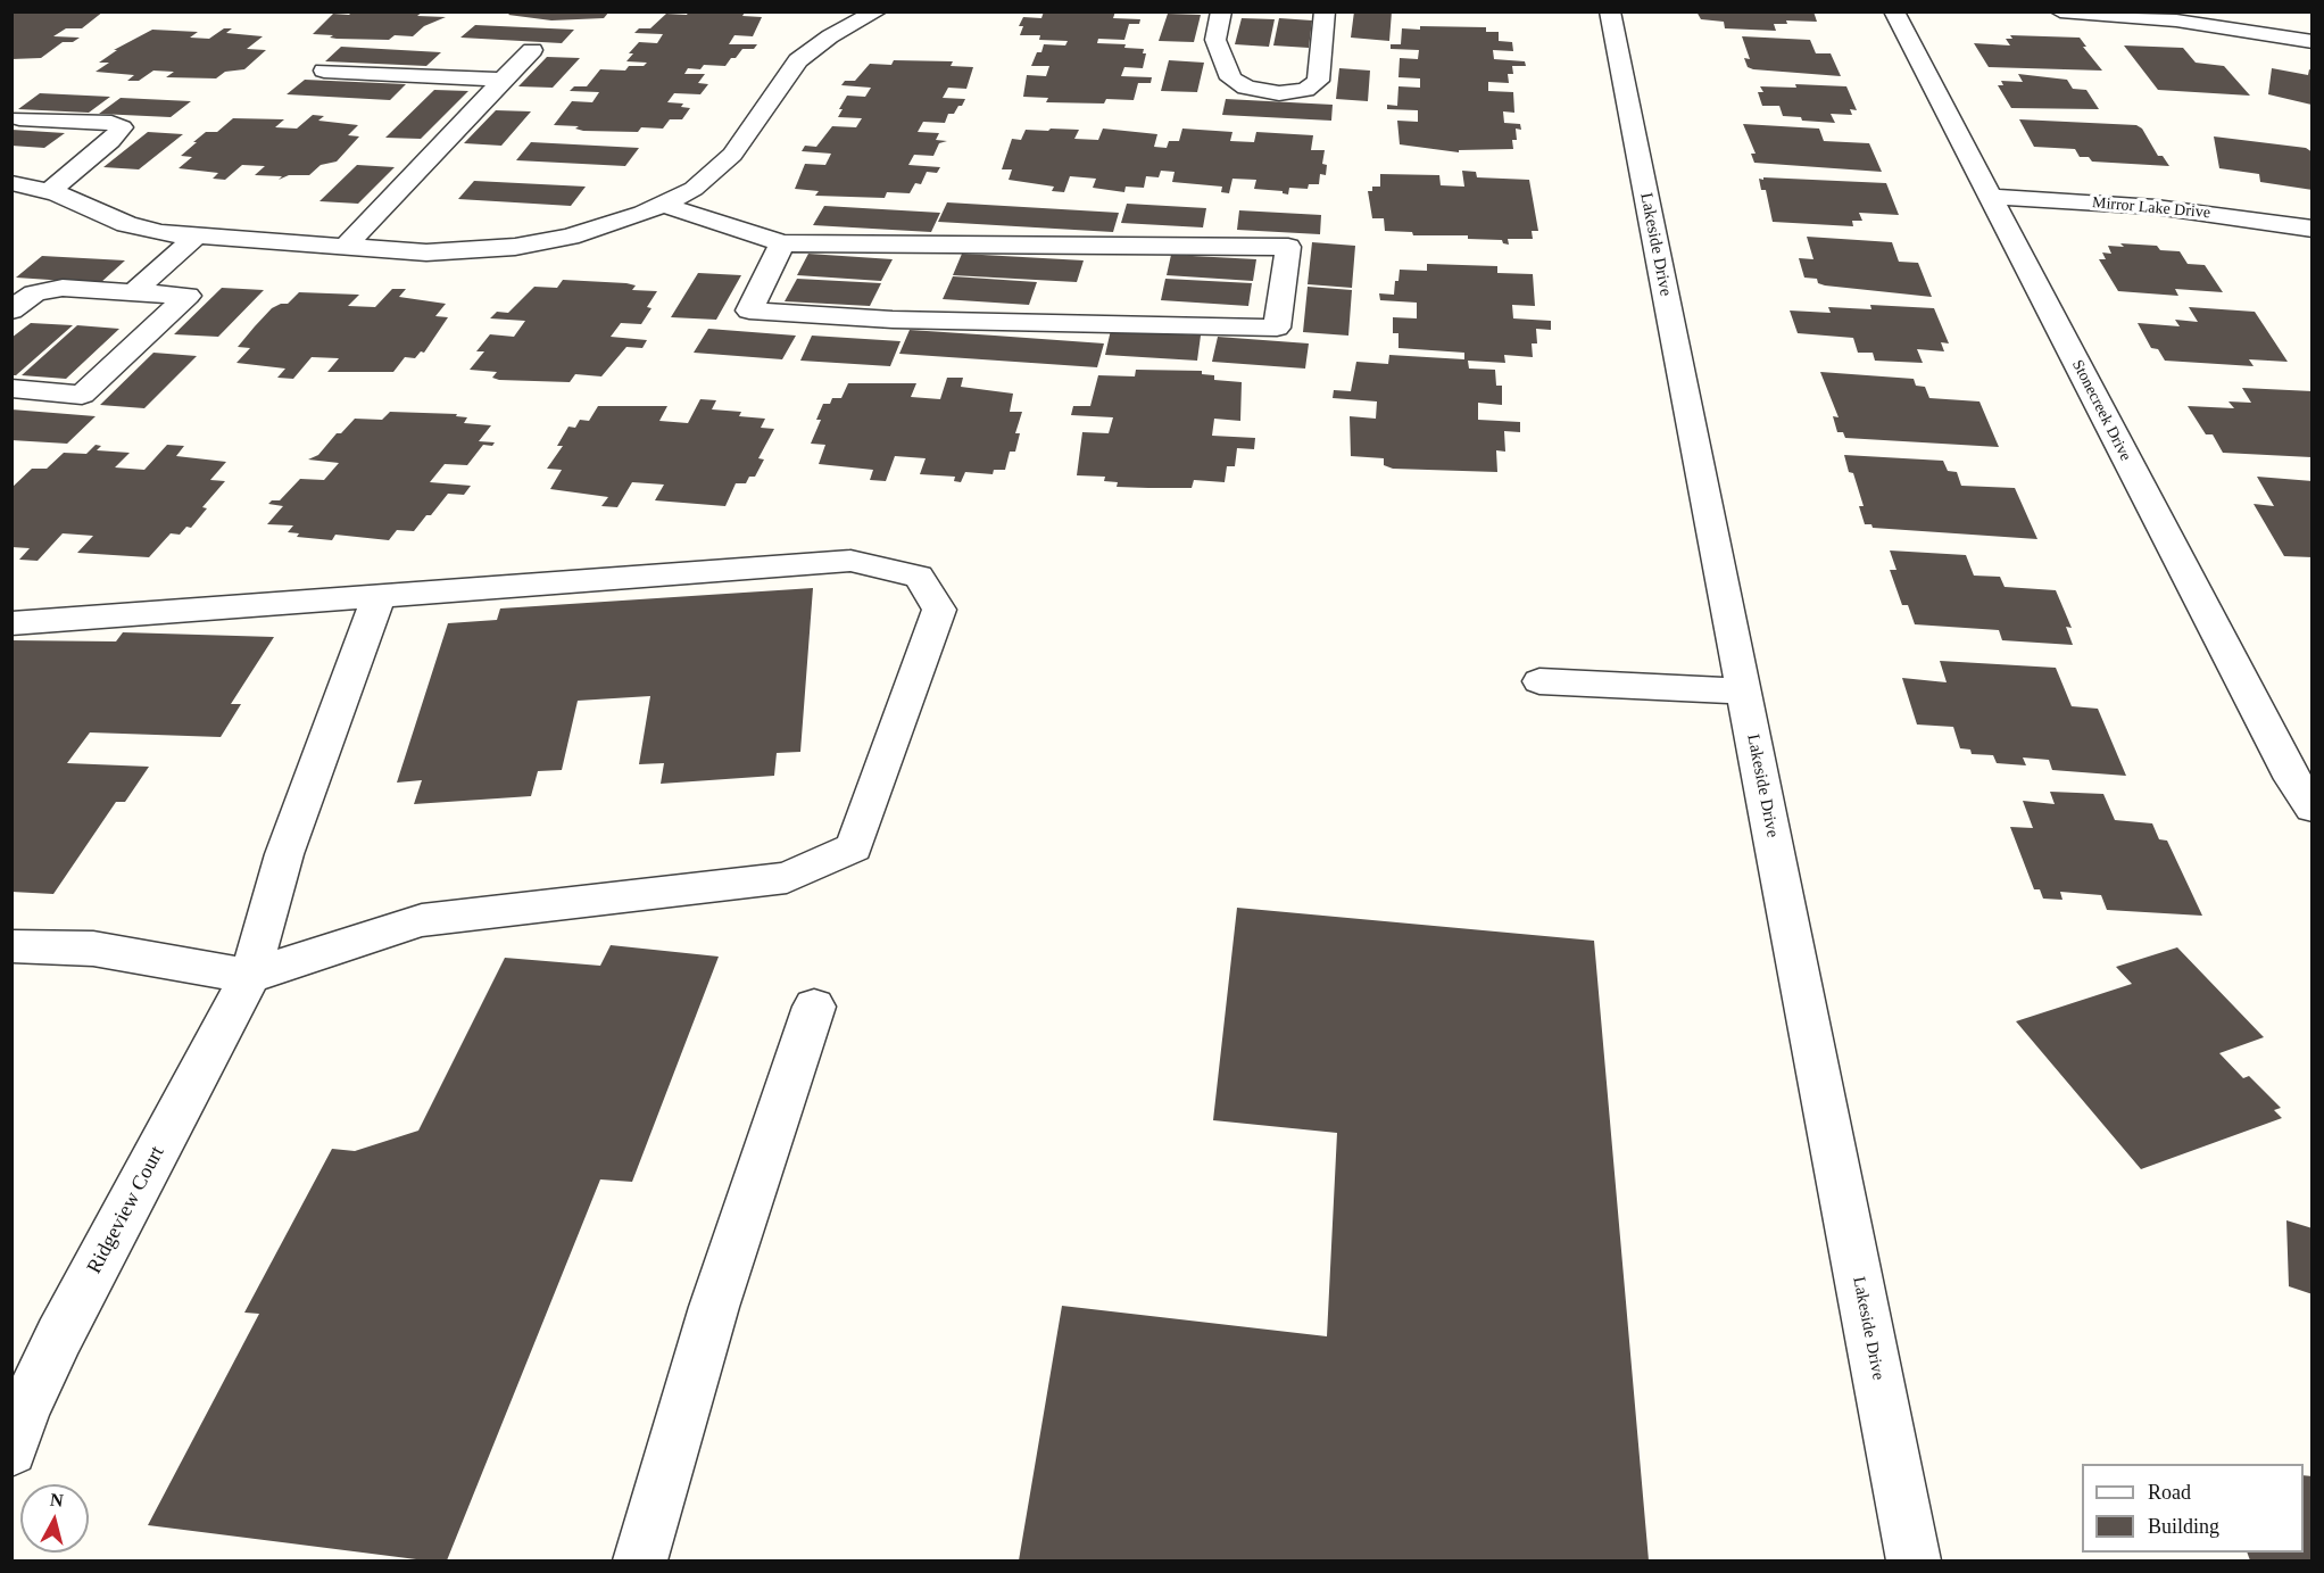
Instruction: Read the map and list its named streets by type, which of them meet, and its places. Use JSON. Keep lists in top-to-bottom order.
{
  "streets": {
    "street": [
      "Mirror Lake Drive",
      "Lakeside Drive",
      "Stonecreek Drive",
      "Ridgeview Court"
    ]
  },
  "crossings": [
    ["Mirror Lake Drive", "Stonecreek Drive"]
  ],
  "legend": ["Road", "Building"],
  "north": "top"
}
